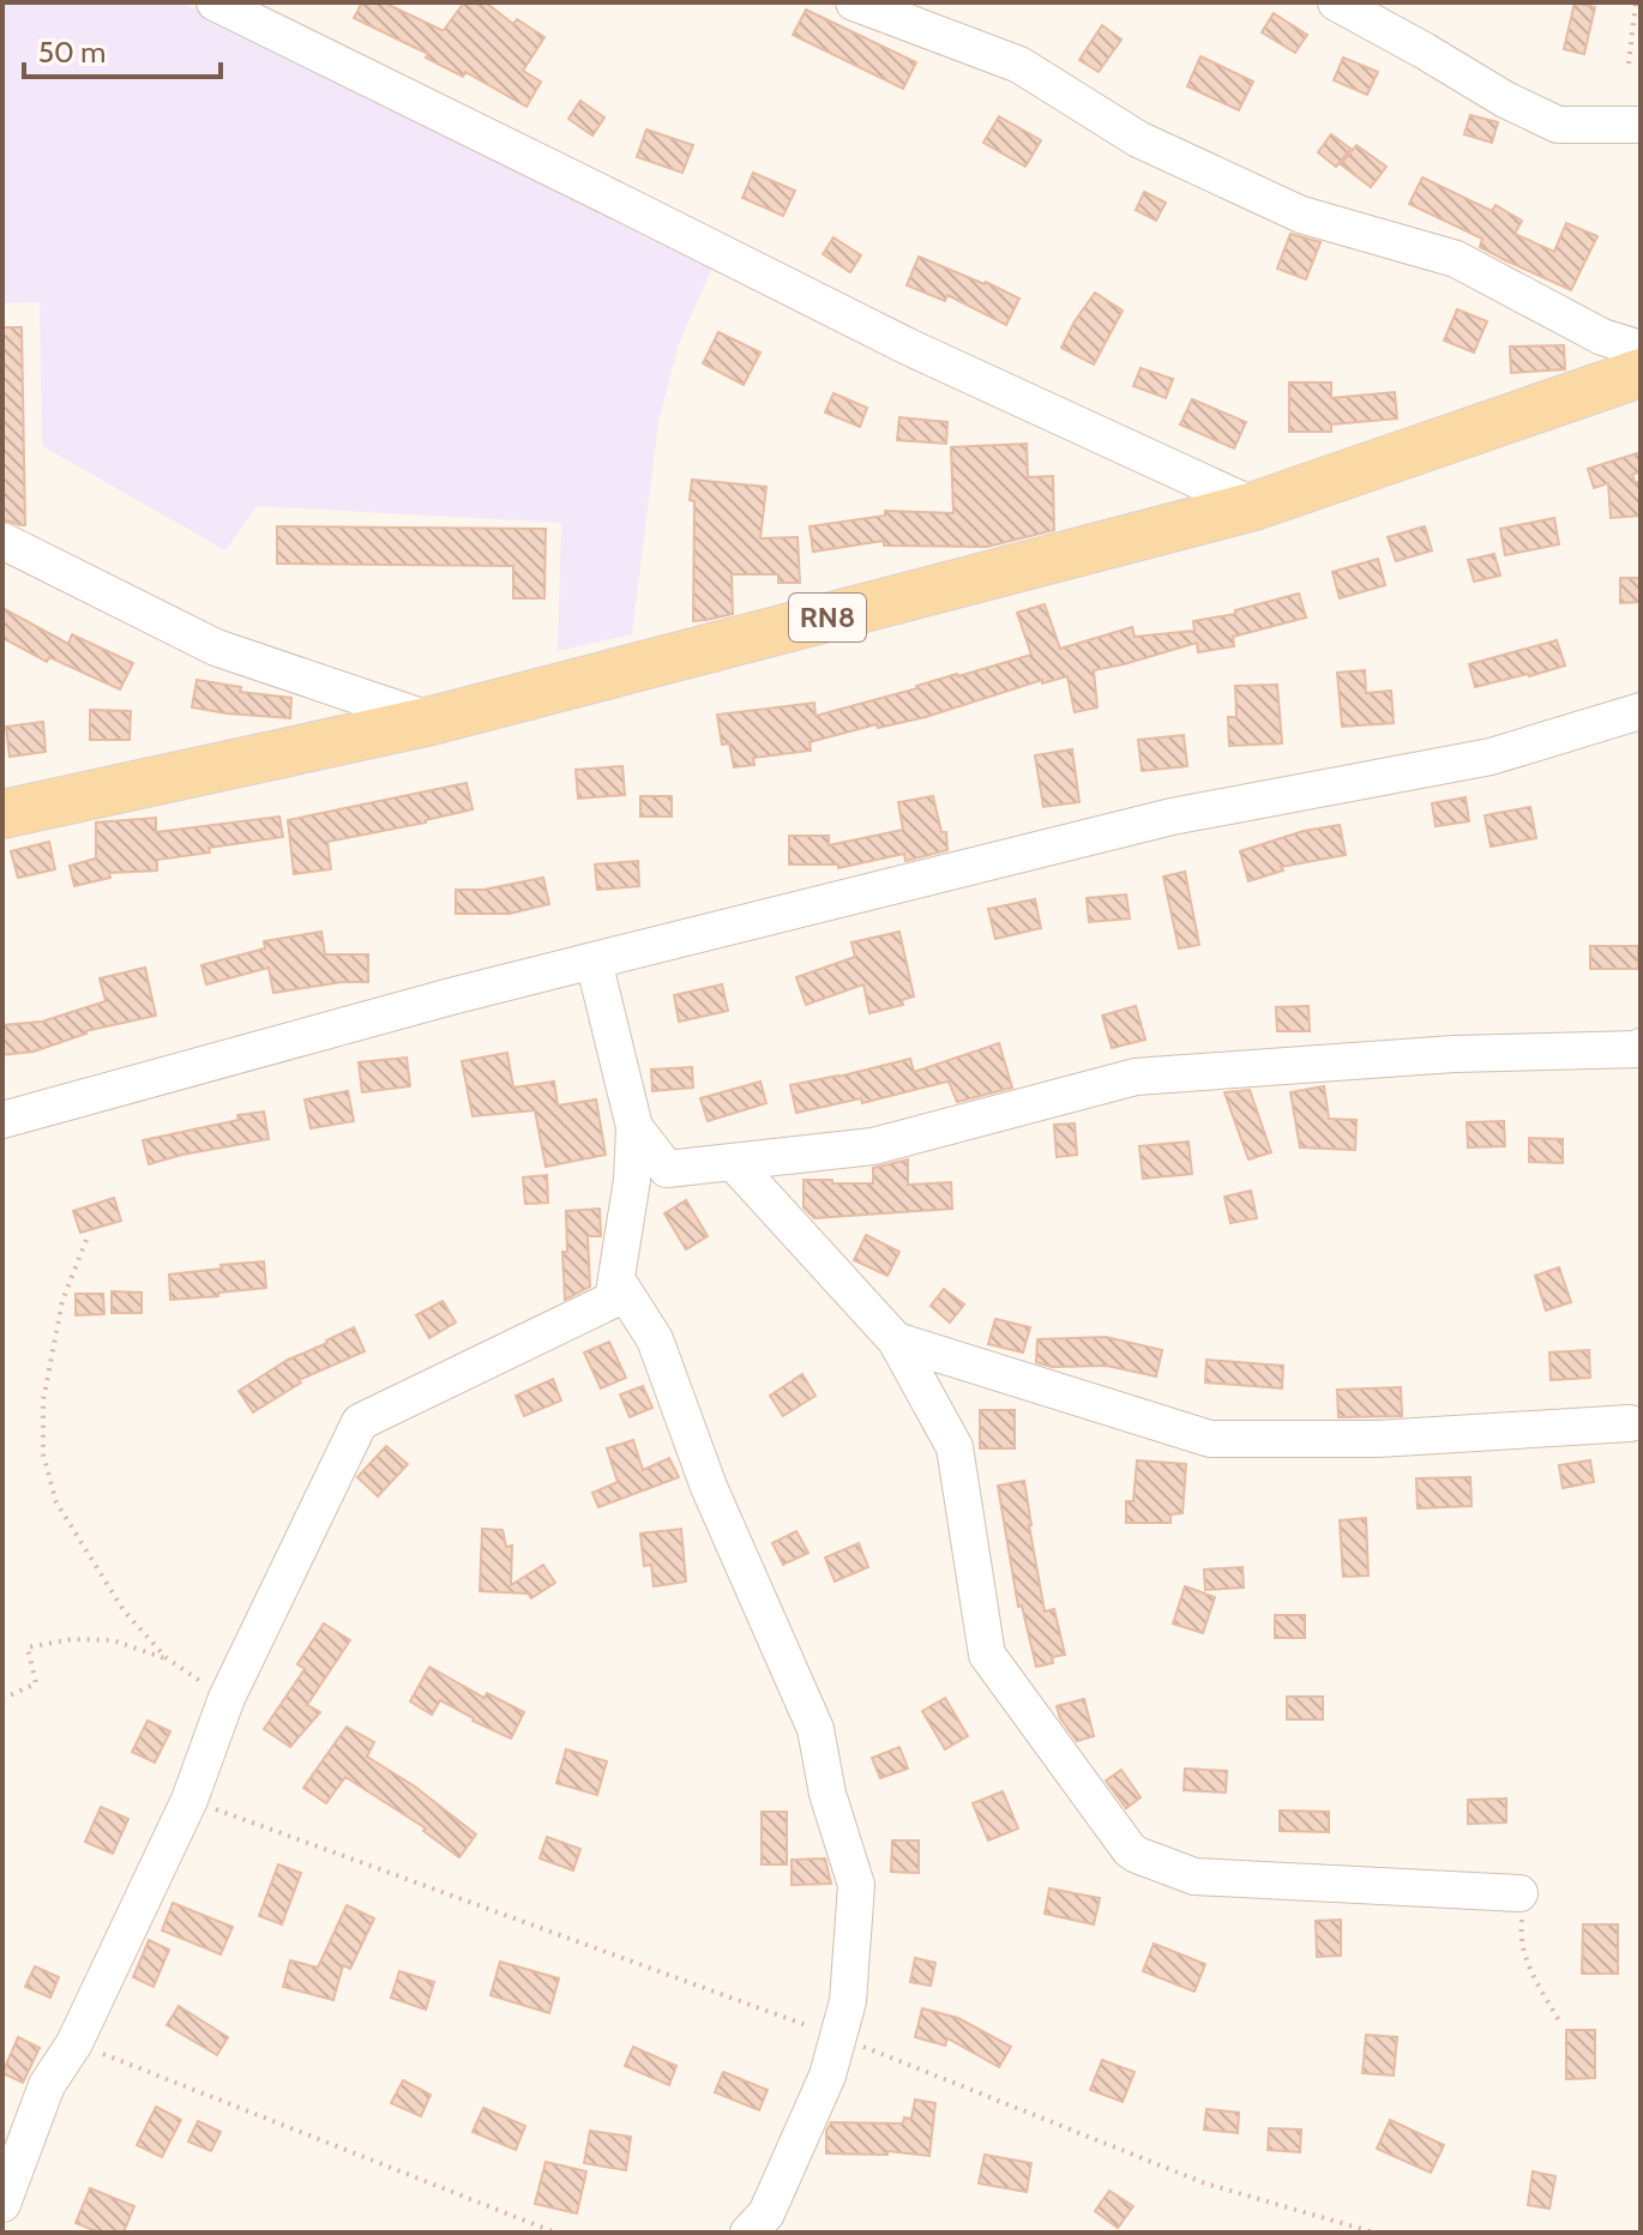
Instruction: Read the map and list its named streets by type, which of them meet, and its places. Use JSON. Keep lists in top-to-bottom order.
{
  "streets": {
    "main road": ["RN8"]
  },
  "scale_bar": "50 m"
}
